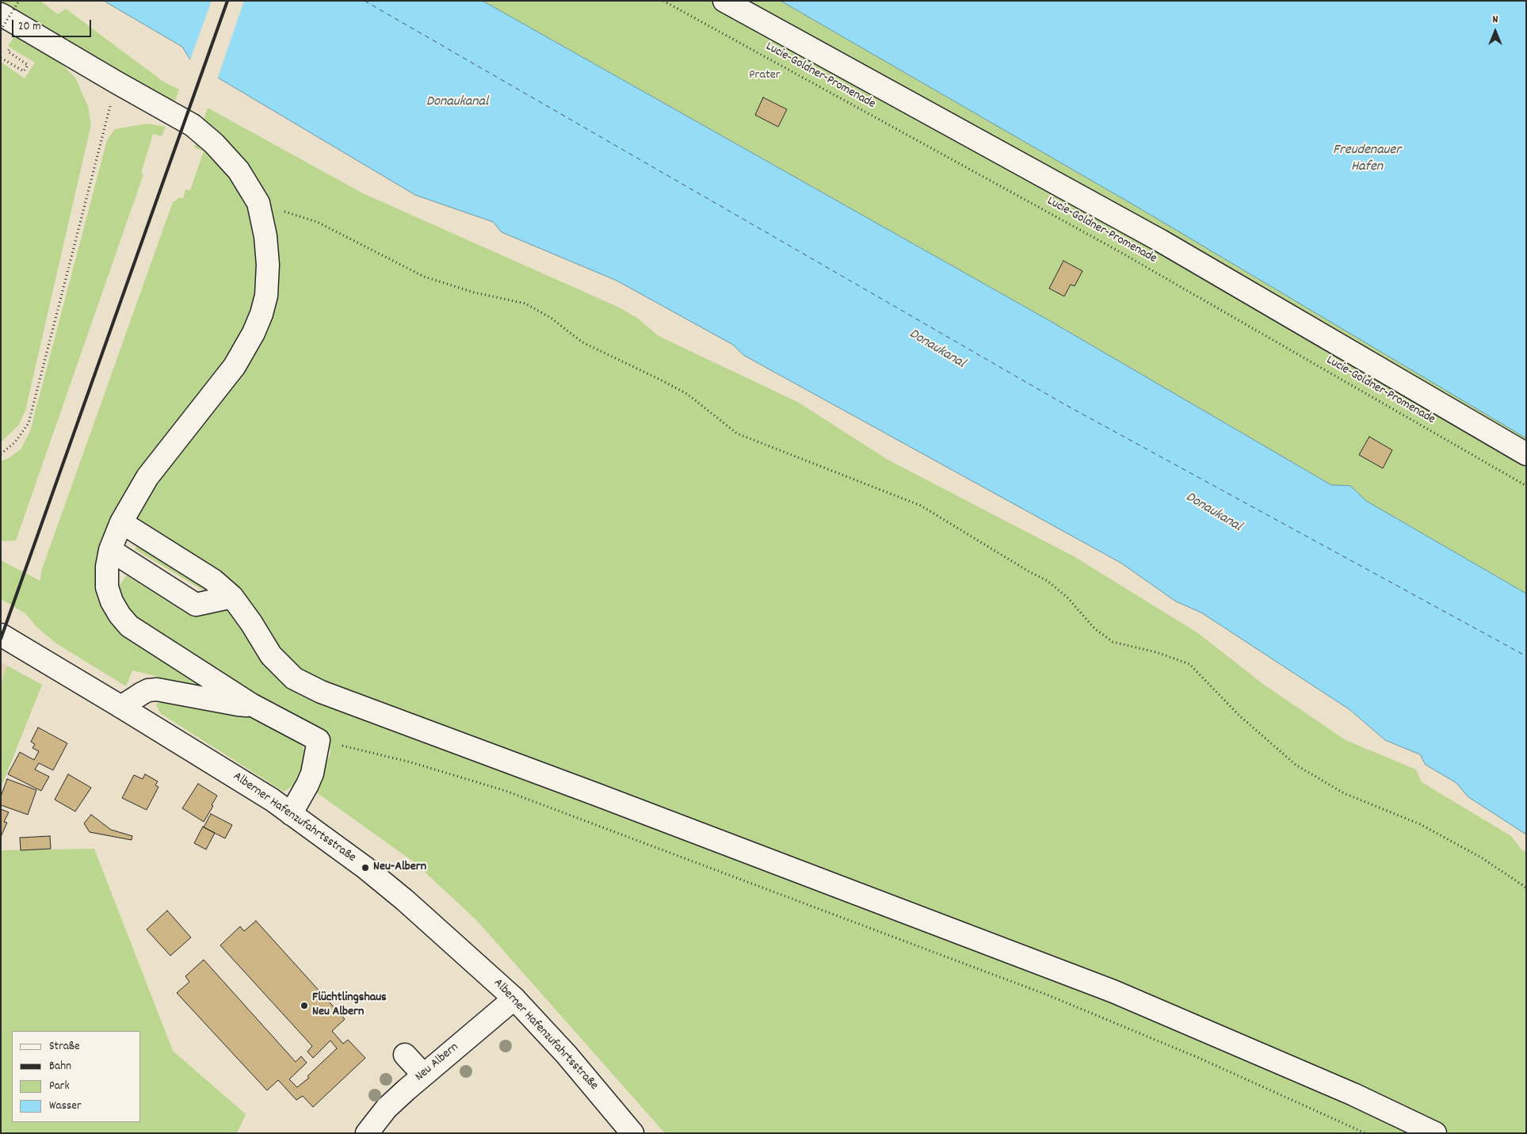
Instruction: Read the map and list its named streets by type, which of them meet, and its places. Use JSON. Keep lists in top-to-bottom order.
{
  "streets": {
    "main road": ["Alberner Hafenzufahrtsstraße", "Neu Albern"],
    "path": ["Lucie-Goldner-Promenade"]
  },
  "crossings": [
    ["Alberner Hafenzufahrtsstraße", "Neu Albern"]
  ],
  "water": ["Donaukanal", "Freudenauer Hafen"],
  "parks": ["Prater"],
  "places": ["Neu-Albern", "Flüchtlingshaus Neu Albern"],
  "legend": [
    "Straße",
    "Bahn",
    "Park",
    "Wasser"
  ],
  "scale_bar": "20 m",
  "north": "top"
}
